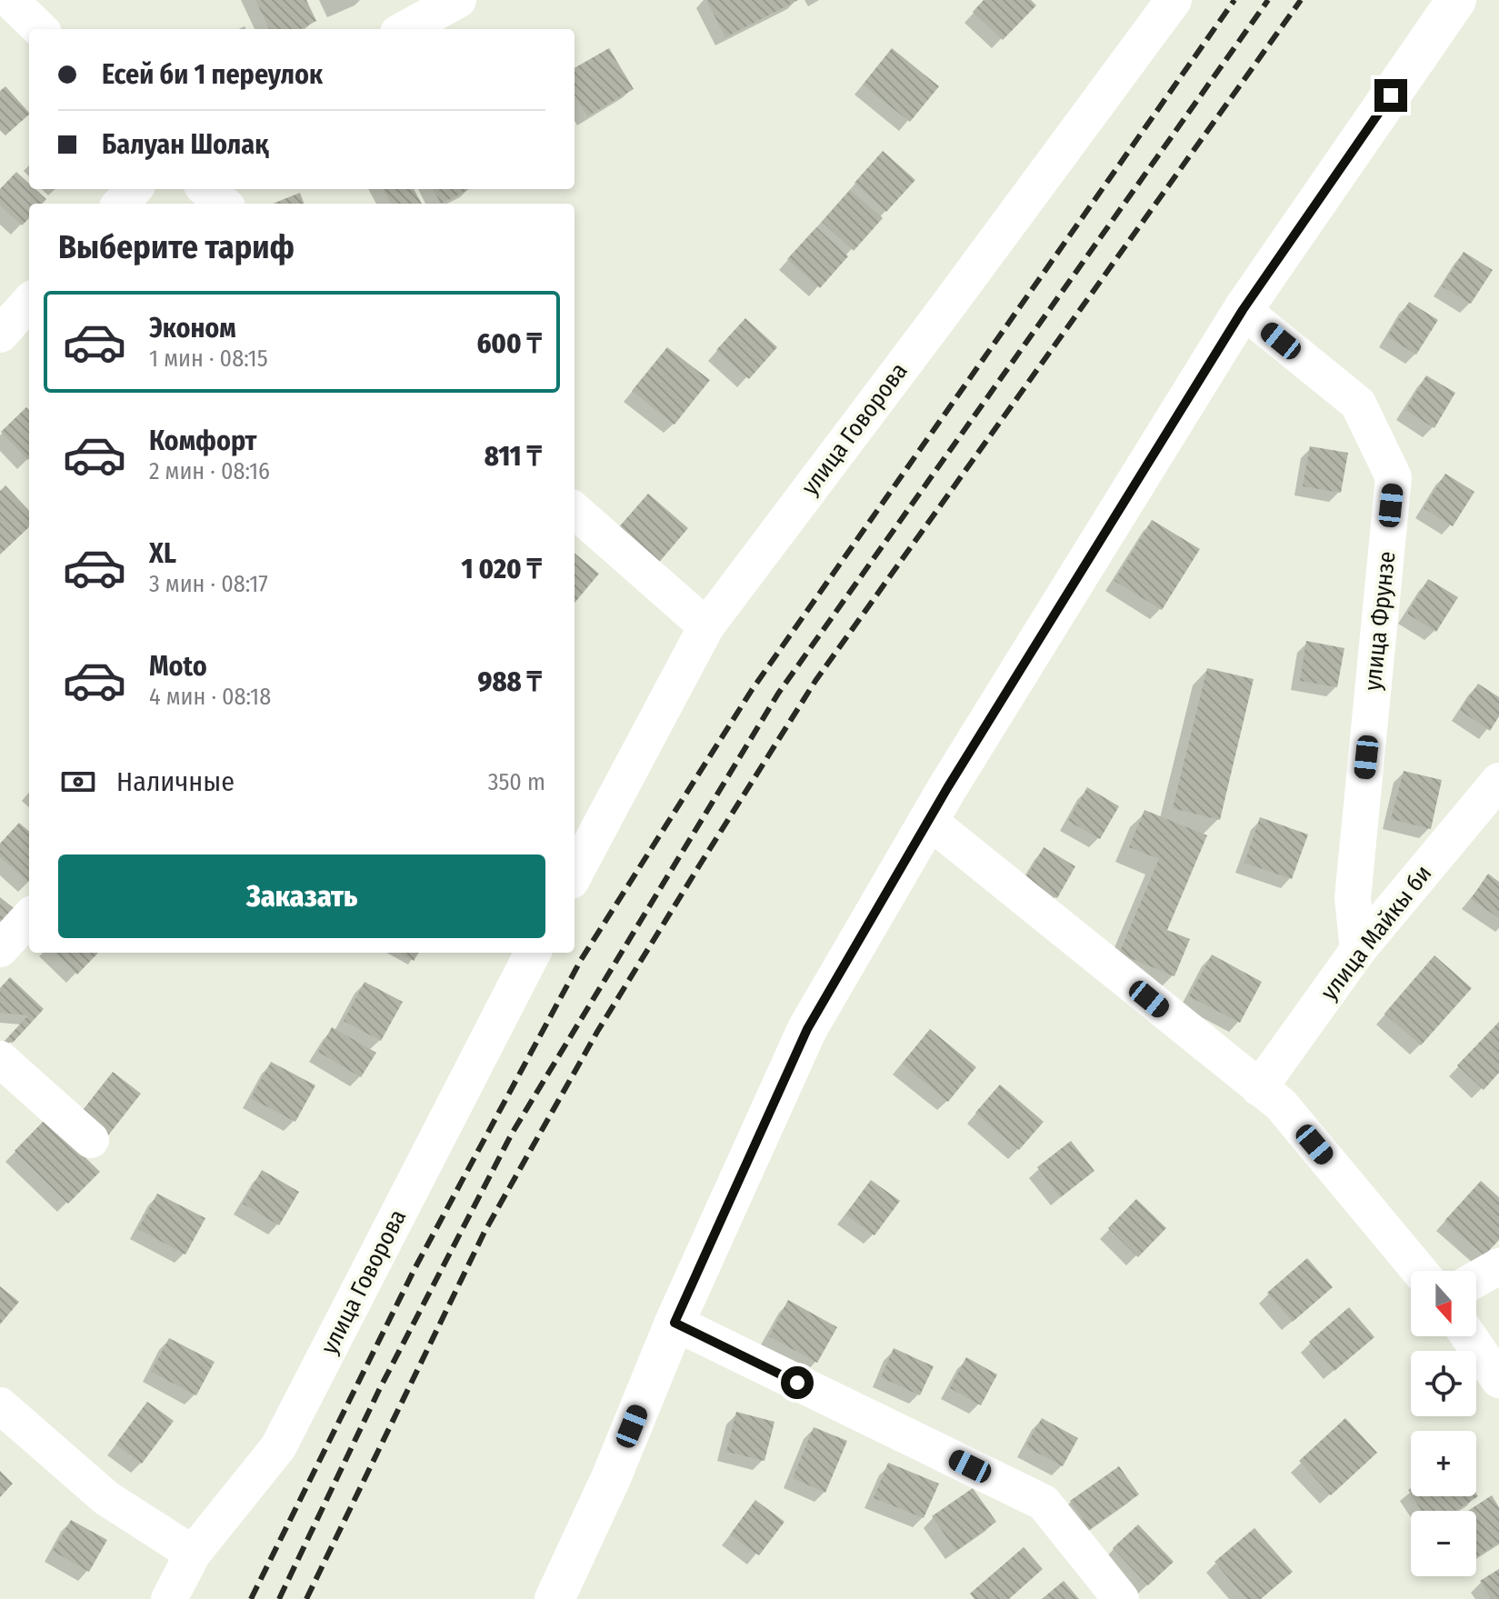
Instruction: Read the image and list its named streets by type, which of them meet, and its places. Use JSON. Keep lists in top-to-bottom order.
{
  "streets": {
    "street": ["улица Говорова", "улица Фрунзе", "улица Майкы би"]
  },
  "crossings": [
    ["улица Фрунзе", "улица Майкы би"]
  ],
  "north": "bottom",
  "page": {
    "banner": ["Есей би 1 переулок", "Балуан Шолақ"],
    "heading": "Выберите тариф",
    "list": [
      {
        "name": "Эконом",
        "note": "1 мин · 08:15",
        "value": "600 ₸"
      },
      {
        "name": "Комфорт",
        "note": "2 мин · 08:16",
        "value": "811 ₸"
      },
      {
        "name": "XL",
        "note": "3 мин · 08:17",
        "value": "1 020 ₸"
      },
      {
        "name": "Moto",
        "note": "4 мин · 08:18",
        "value": "988 ₸"
      }
    ],
    "pay": ["Наличные", "350 m"],
    "buttons": "Заказать",
    "map_buttons": ["+", "−"]
  }
}
